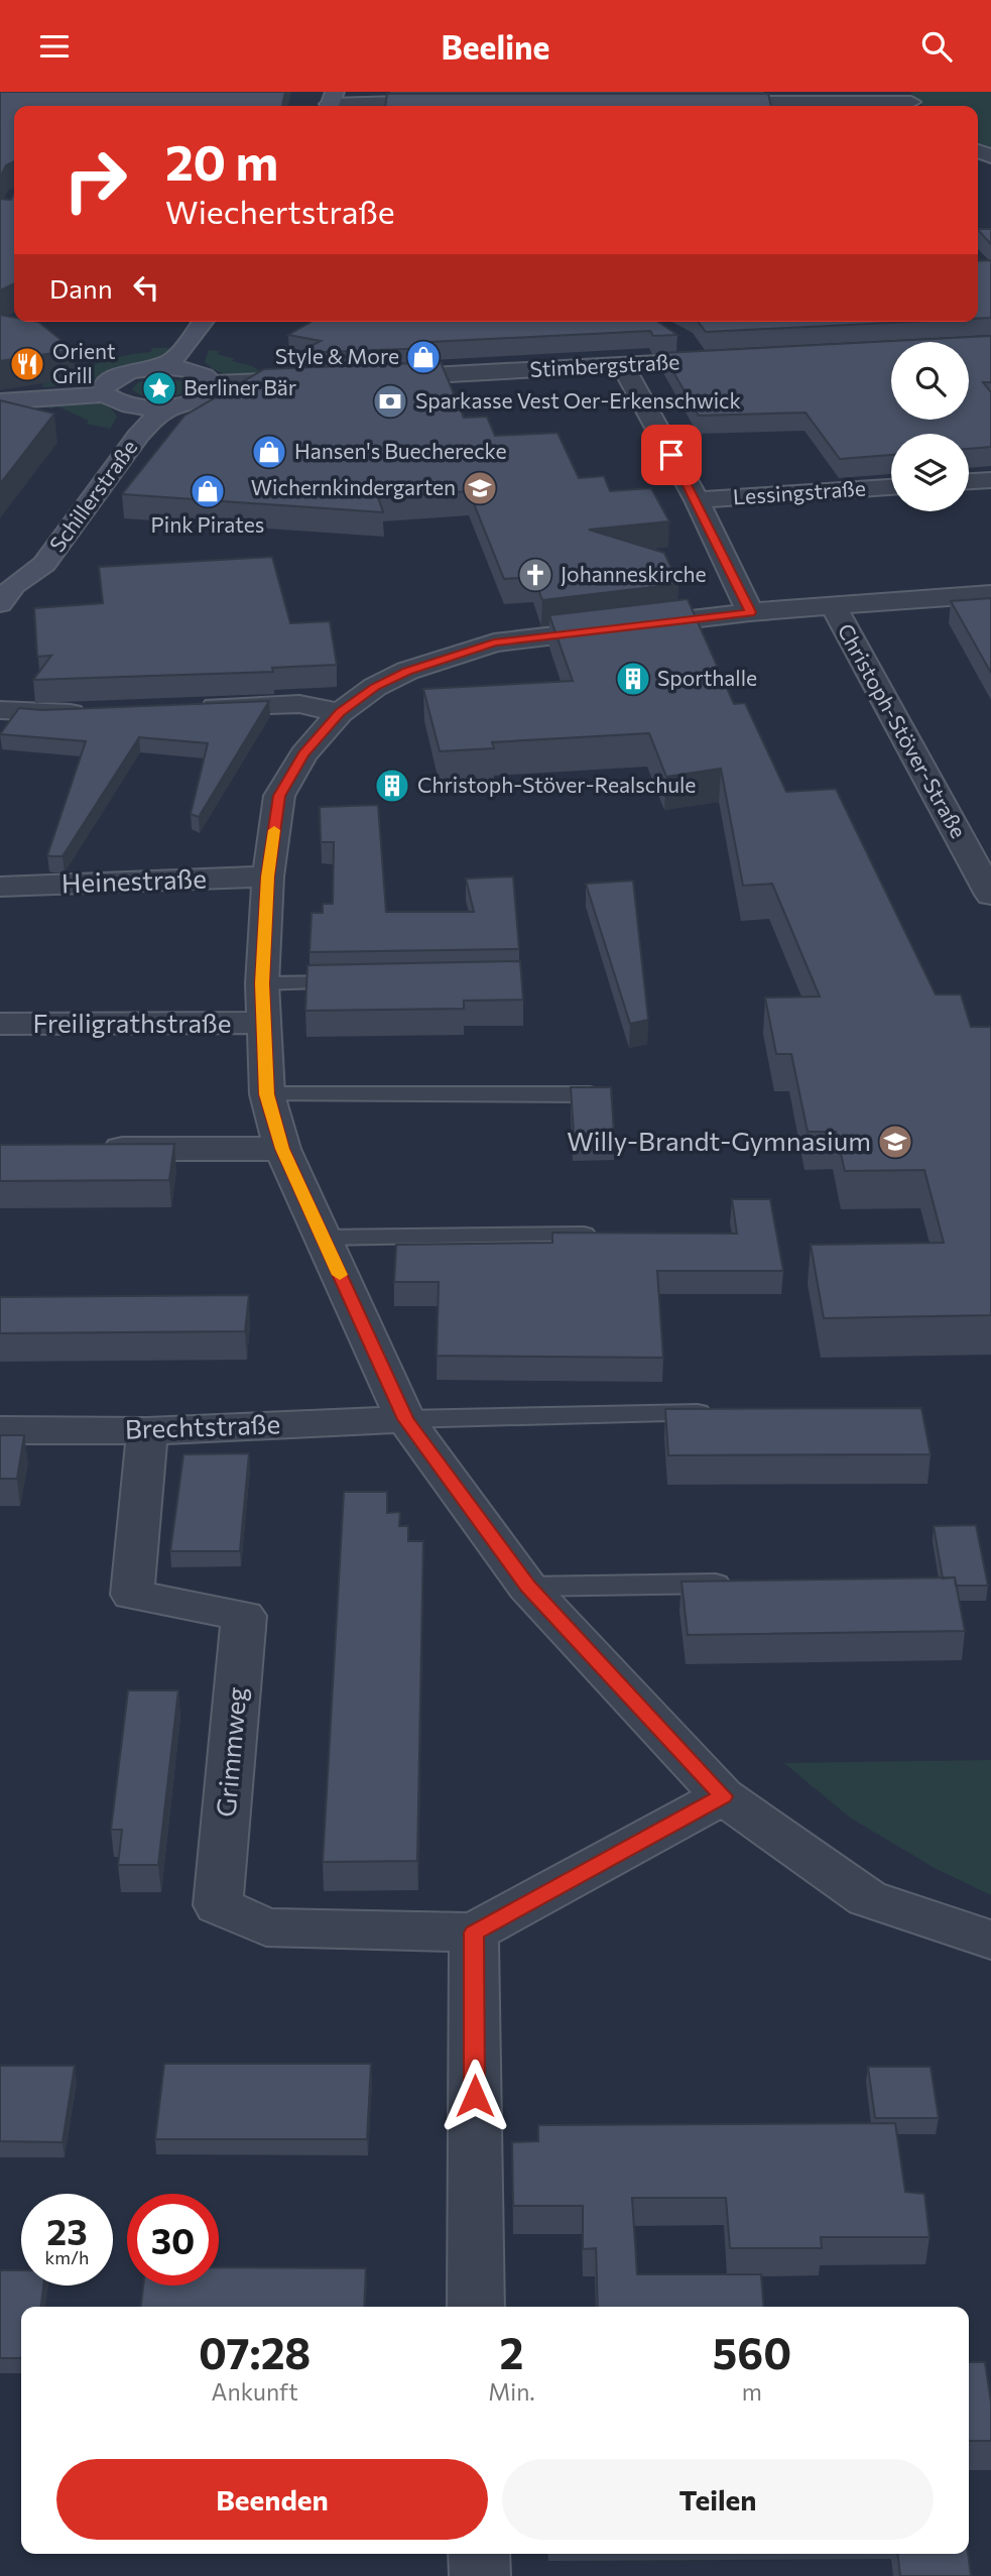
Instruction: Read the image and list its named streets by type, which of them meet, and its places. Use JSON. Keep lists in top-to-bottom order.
{
  "streets": {
    "main road": ["Schillerstraße"],
    "street": [
      "Stimbergstraße",
      "Lessingstraße",
      "Christoph-Stöver-Straße",
      "Heinestraße",
      "Freiligrathstraße",
      "Brechtstraße",
      "Grimmweg"
    ]
  },
  "crossings": [
    ["Christoph-Stöver-Straße", "Freiligrathstraße"],
    ["Heinestraße", "Freiligrathstraße"],
    ["Freiligrathstraße", "Brechtstraße"],
    ["Brechtstraße", "Grimmweg"]
  ],
  "places": {
    "shop": ["Style & More", "Hansen's Buecherecke", "Pink Pirates"],
    "restaurant": ["Orient Grill"],
    "place": ["Berliner Bär"],
    "bank": ["Sparkasse Vest Oer-Erkenschwick"],
    "school or university": ["Wichernkindergarten", "Willy-Brandt-Gymnasium"],
    "church": ["Johanneskirche"],
    "building": ["Sporthalle", "Christoph-Stöver-Realschule"]
  },
  "page": {
    "header": "Beeline",
    "turn": ["20 m", "Wiechertstraße"],
    "then": "Dann",
    "speed": "23 km/h",
    "limit": "30",
    "eta": [
      "07:28",
      "Ankunft",
      "2",
      "Min.",
      "560",
      "m"
    ],
    "buttons": ["Beenden", "Teilen"]
  }
}
